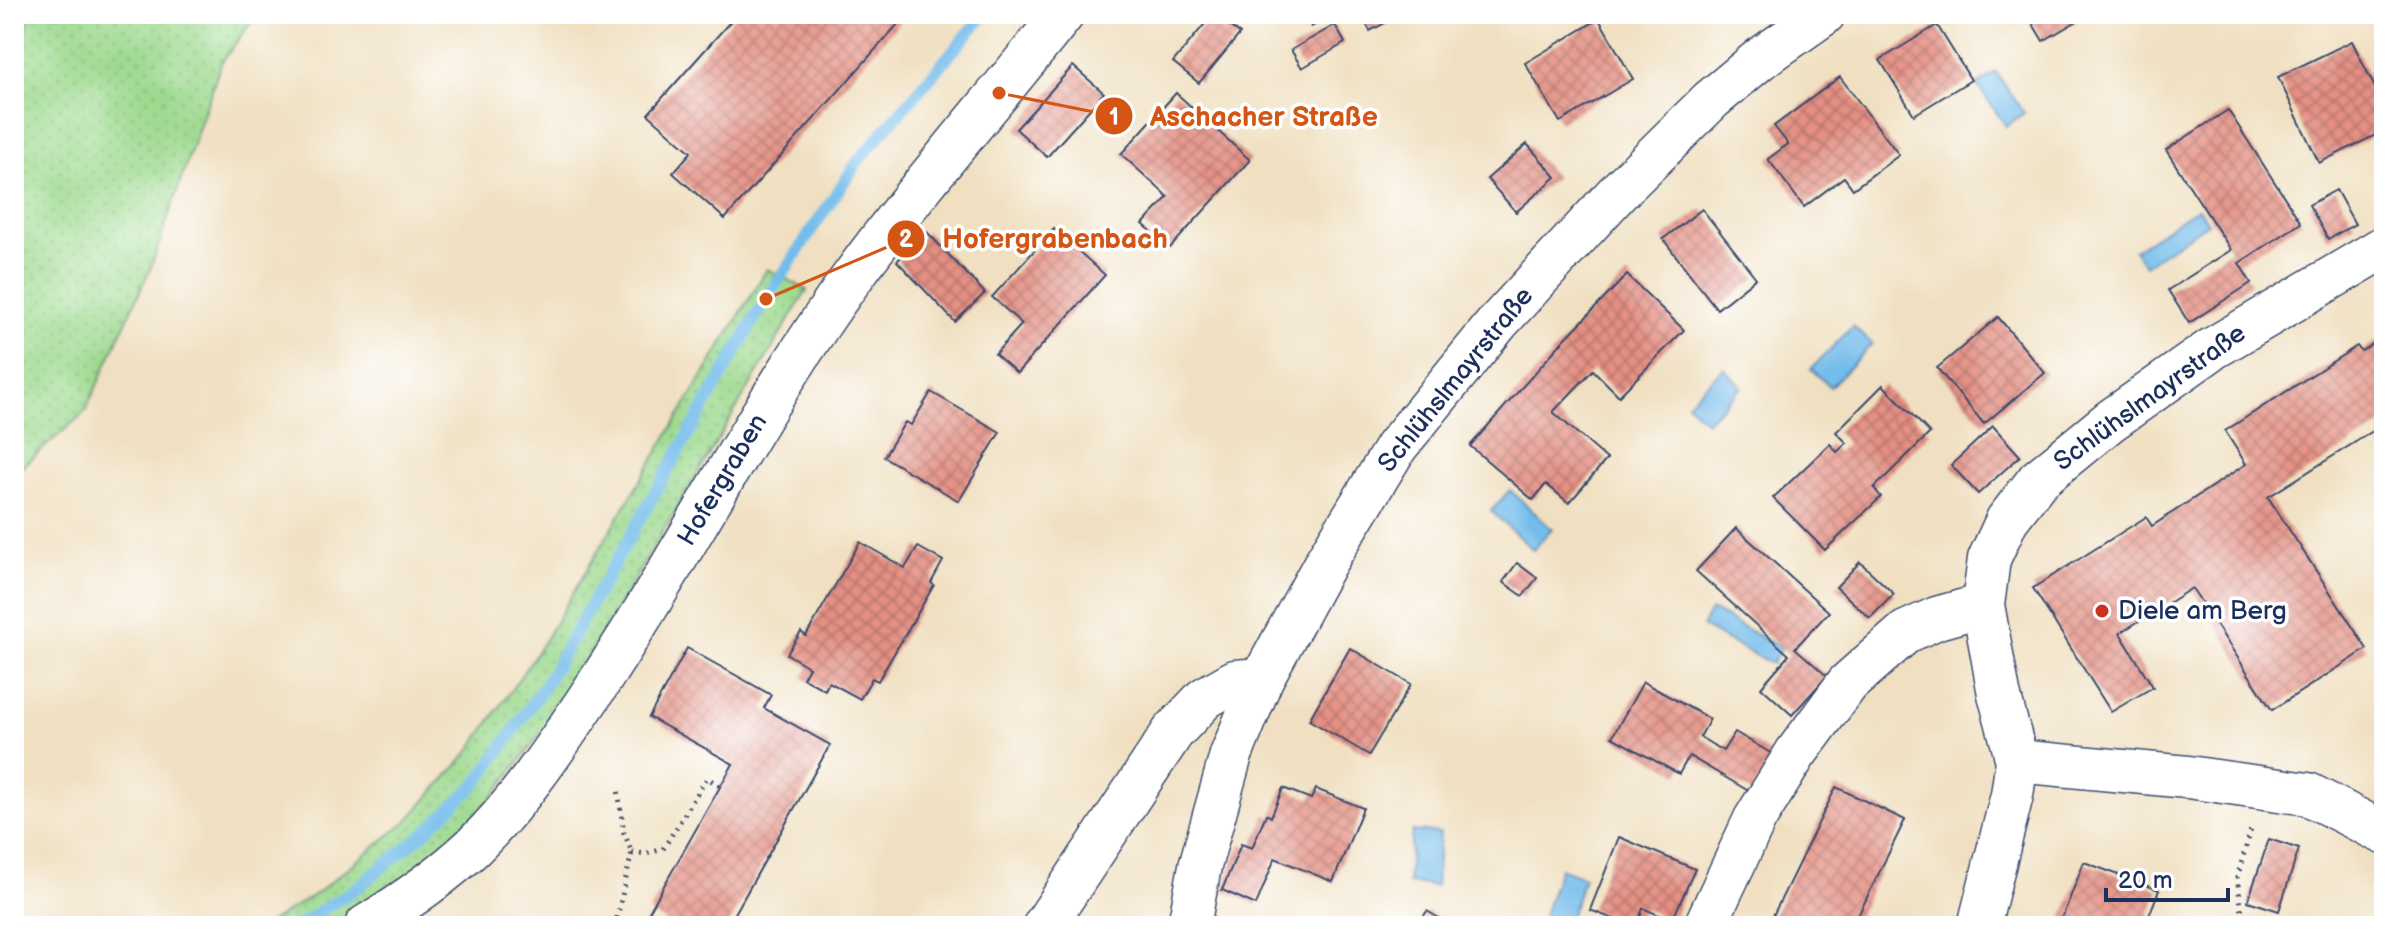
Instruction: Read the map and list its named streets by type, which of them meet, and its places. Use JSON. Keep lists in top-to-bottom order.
{
  "streets": {
    "street": ["Schlühslmayrstraße", "Hofergraben"]
  },
  "places": ["Aschacher Straße", "Hofergrabenbach", "Diele am Berg"],
  "scale_bar": "20 m"
}
